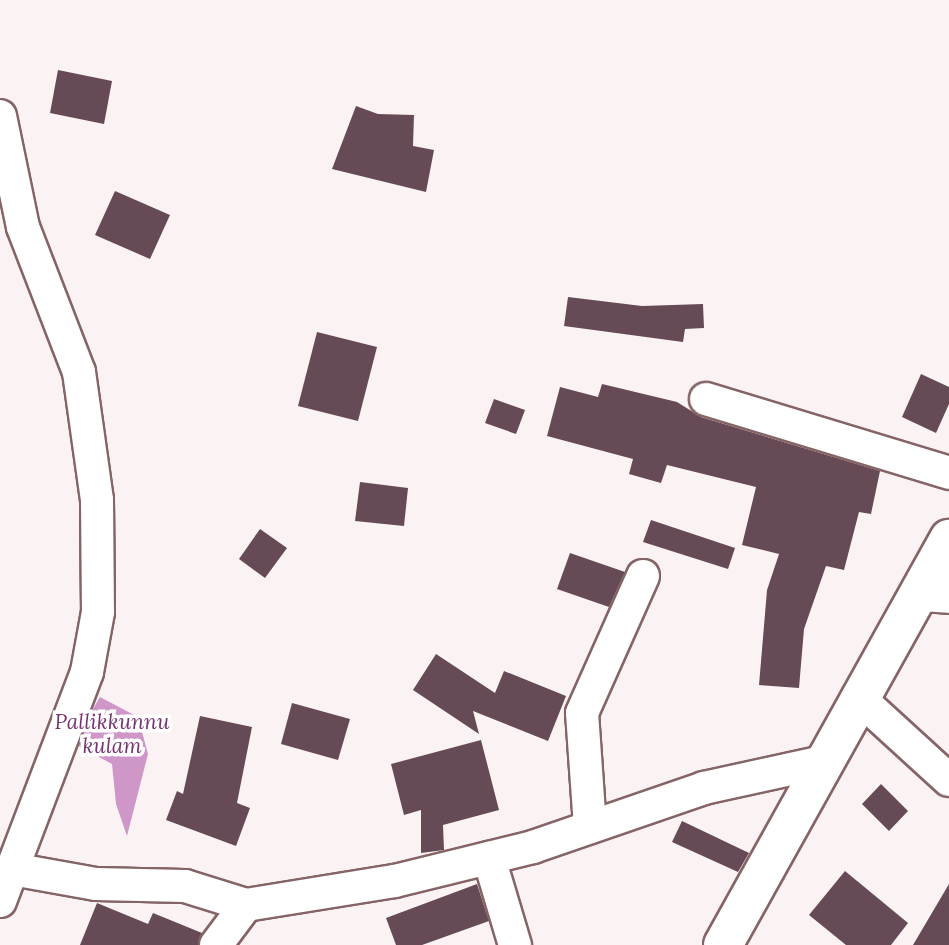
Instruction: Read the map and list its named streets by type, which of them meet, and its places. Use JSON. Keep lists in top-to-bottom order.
{
  "water": ["Pallikkunnu kulam"]
}
